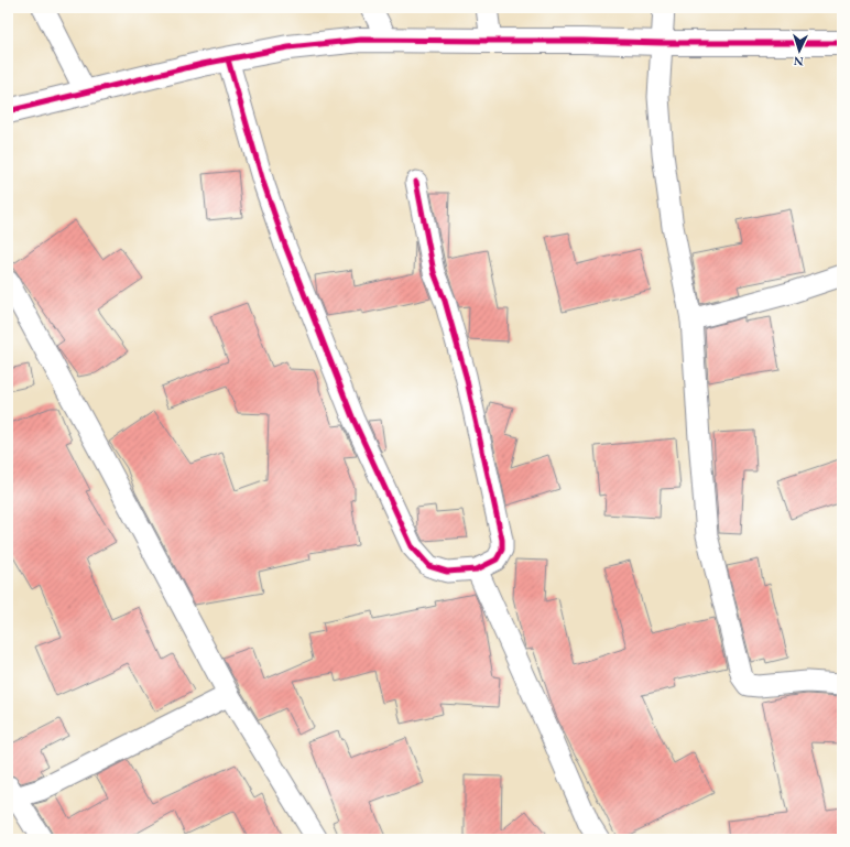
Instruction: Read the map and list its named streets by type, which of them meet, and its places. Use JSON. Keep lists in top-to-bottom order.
{
  "north": "bottom"
}
